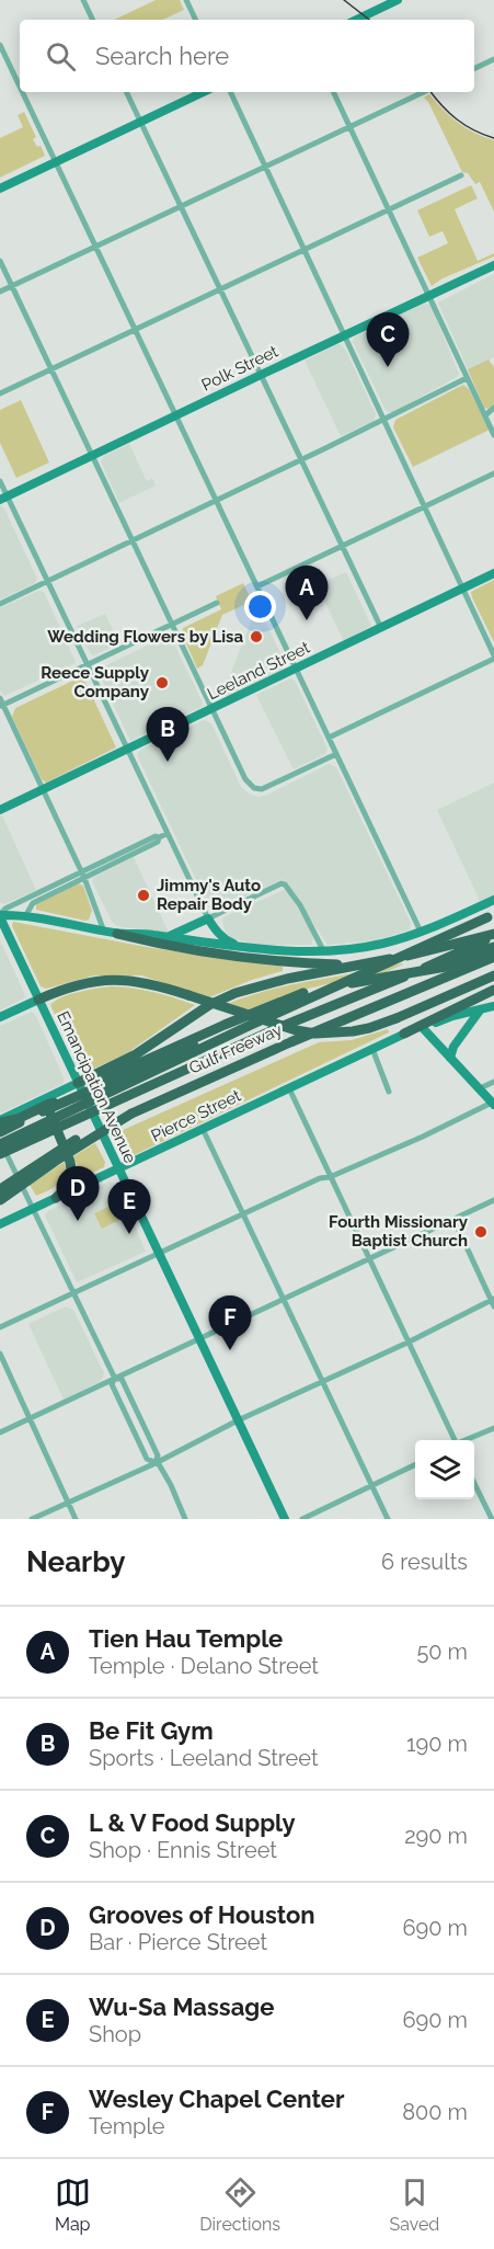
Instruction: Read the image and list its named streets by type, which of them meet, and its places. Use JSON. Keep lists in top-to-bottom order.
{
  "streets": {
    "highway": ["Gulf Freeway"],
    "main road": [
      "Polk Street",
      "Leeland Street",
      "Emancipation Avenue",
      "Pierce Street"
    ]
  },
  "crossings": [
    ["Gulf Freeway", "Emancipation Avenue"],
    ["Emancipation Avenue", "Pierce Street"]
  ],
  "places": [
    "Wedding Flowers by Lisa",
    "Reece Supply Company",
    "Jimmy's Auto Repair Body",
    "Fourth Missionary Baptist Church"
  ],
  "page": {
    "search": "Search here",
    "pins": [
      "C",
      "A",
      "B",
      "D",
      "E",
      "F"
    ],
    "heading": ["Nearby", "6 results"],
    "list": [
      {
        "mark": "A",
        "name": "Tien Hau Temple",
        "note": "Temple · Delano Street",
        "value": "50 m"
      },
      {
        "mark": "B",
        "name": "Be Fit Gym",
        "note": "Sports · Leeland Street",
        "value": "190 m"
      },
      {
        "mark": "C",
        "name": "L & V Food Supply",
        "note": "Shop · Ennis Street",
        "value": "290 m"
      },
      {
        "mark": "D",
        "name": "Grooves of Houston",
        "note": "Bar · Pierce Street",
        "value": "690 m"
      },
      {
        "mark": "E",
        "name": "Wu-Sa Massage",
        "note": "Shop",
        "value": "690 m"
      },
      {
        "mark": "F",
        "name": "Wesley Chapel Center",
        "note": "Temple",
        "value": "800 m"
      }
    ],
    "nav": ["Map", "Directions", "Saved"]
  }
}
